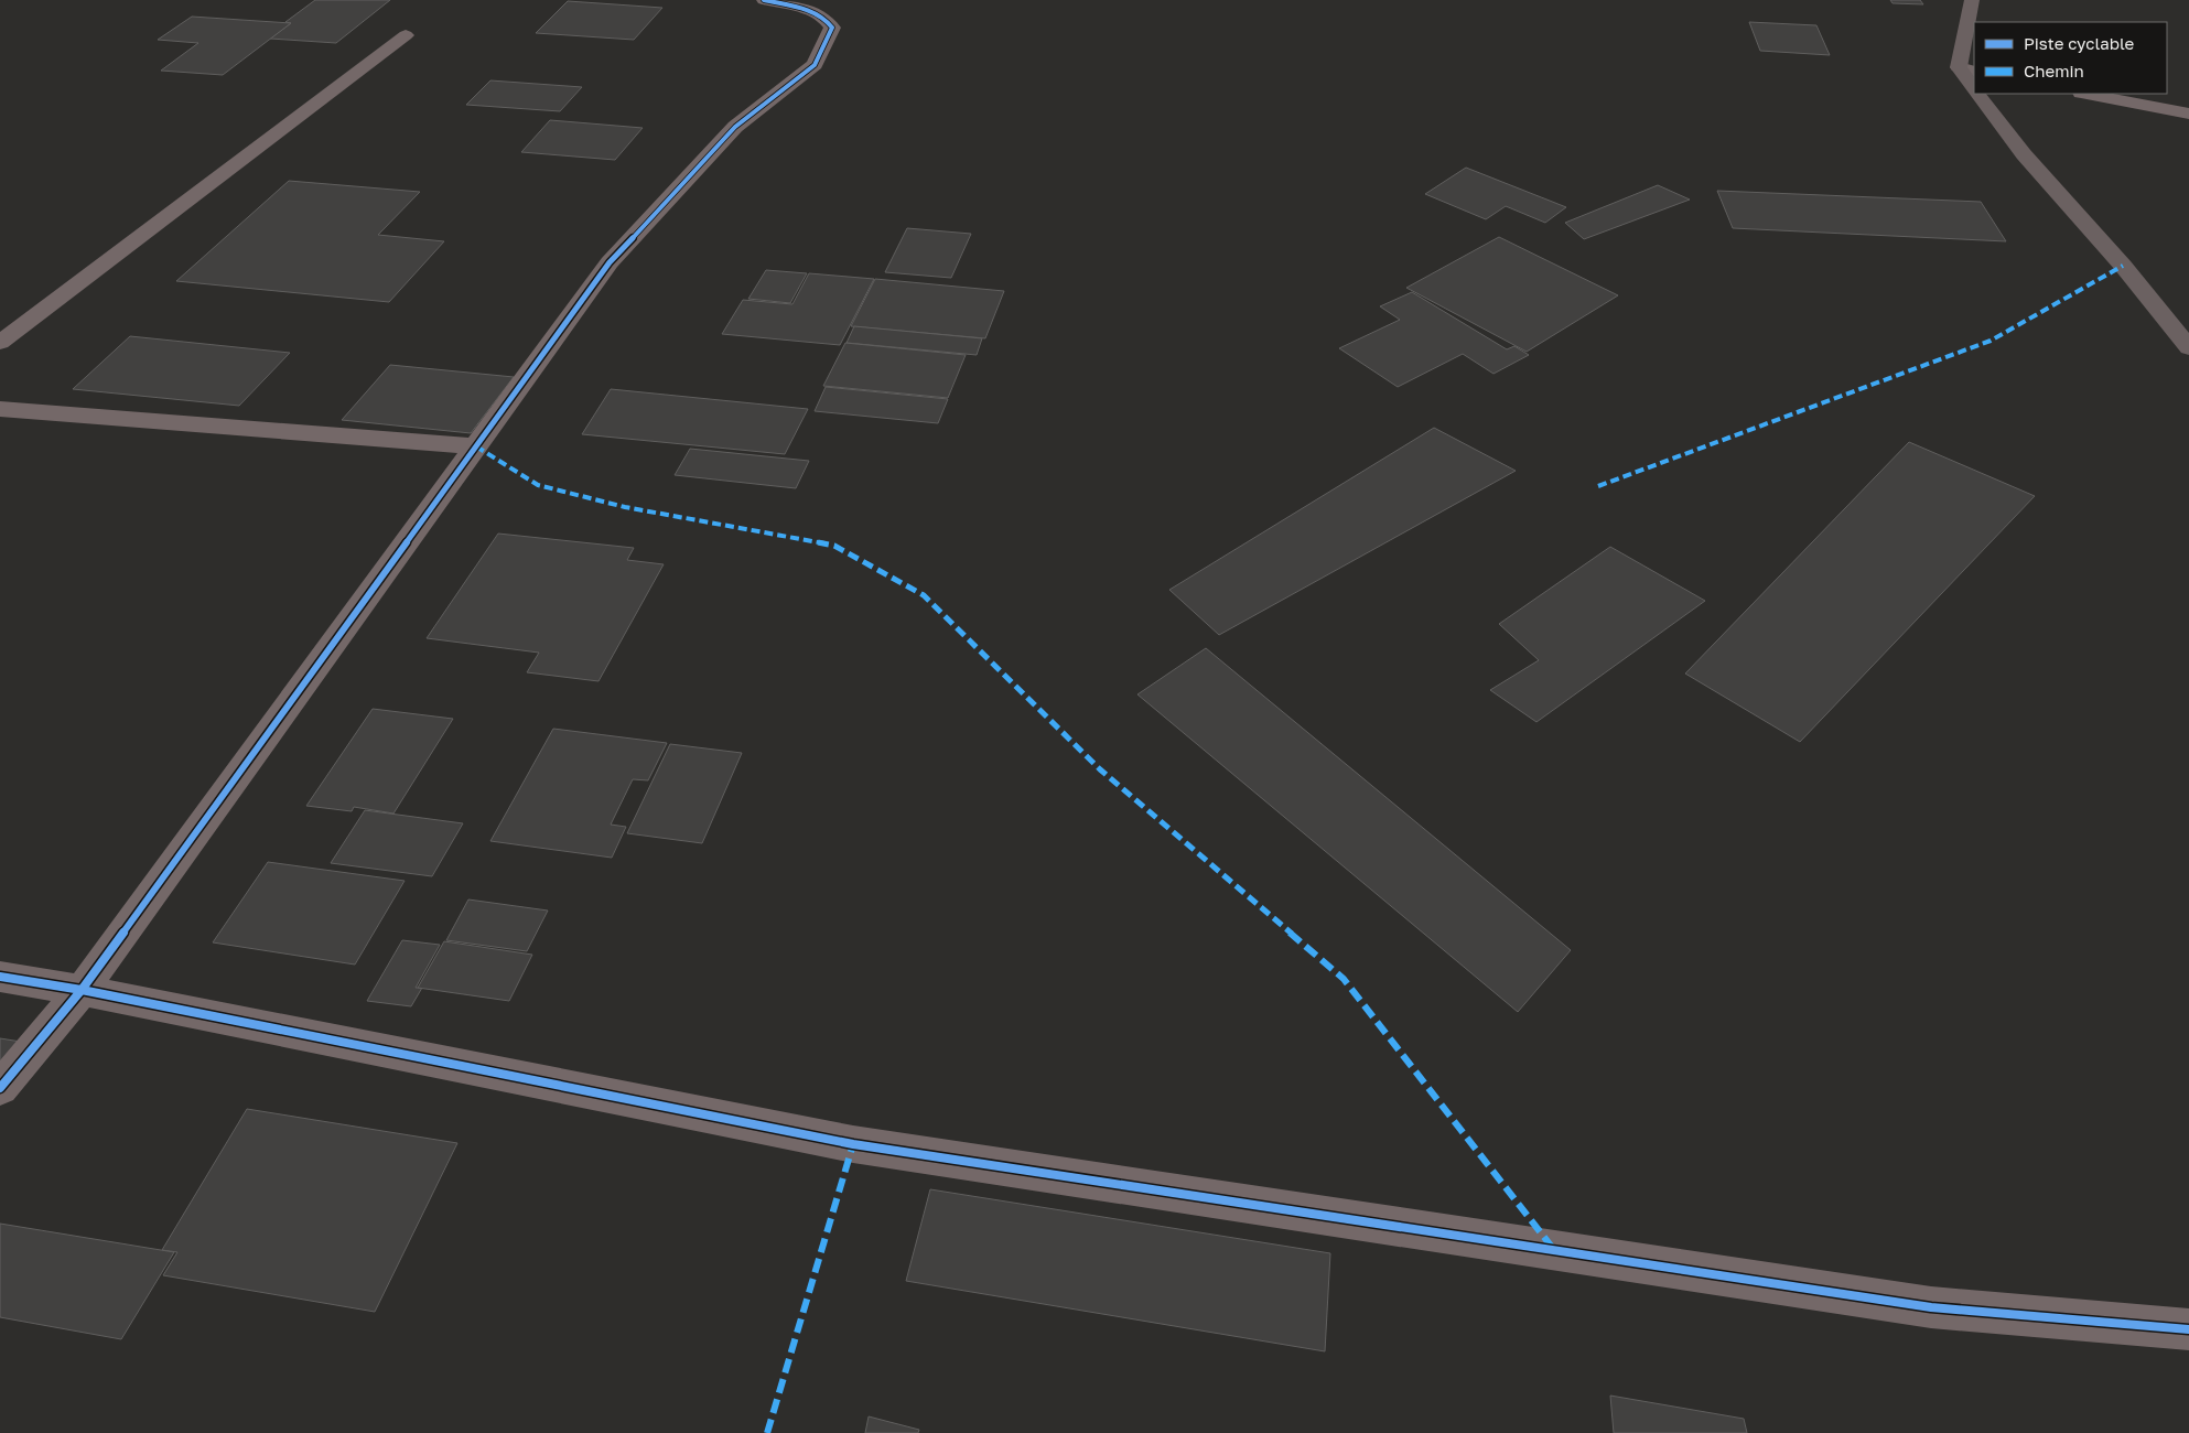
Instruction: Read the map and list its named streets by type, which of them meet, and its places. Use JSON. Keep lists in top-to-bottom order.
{
  "legend": ["Piste cyclable", "Chemin"]
}
